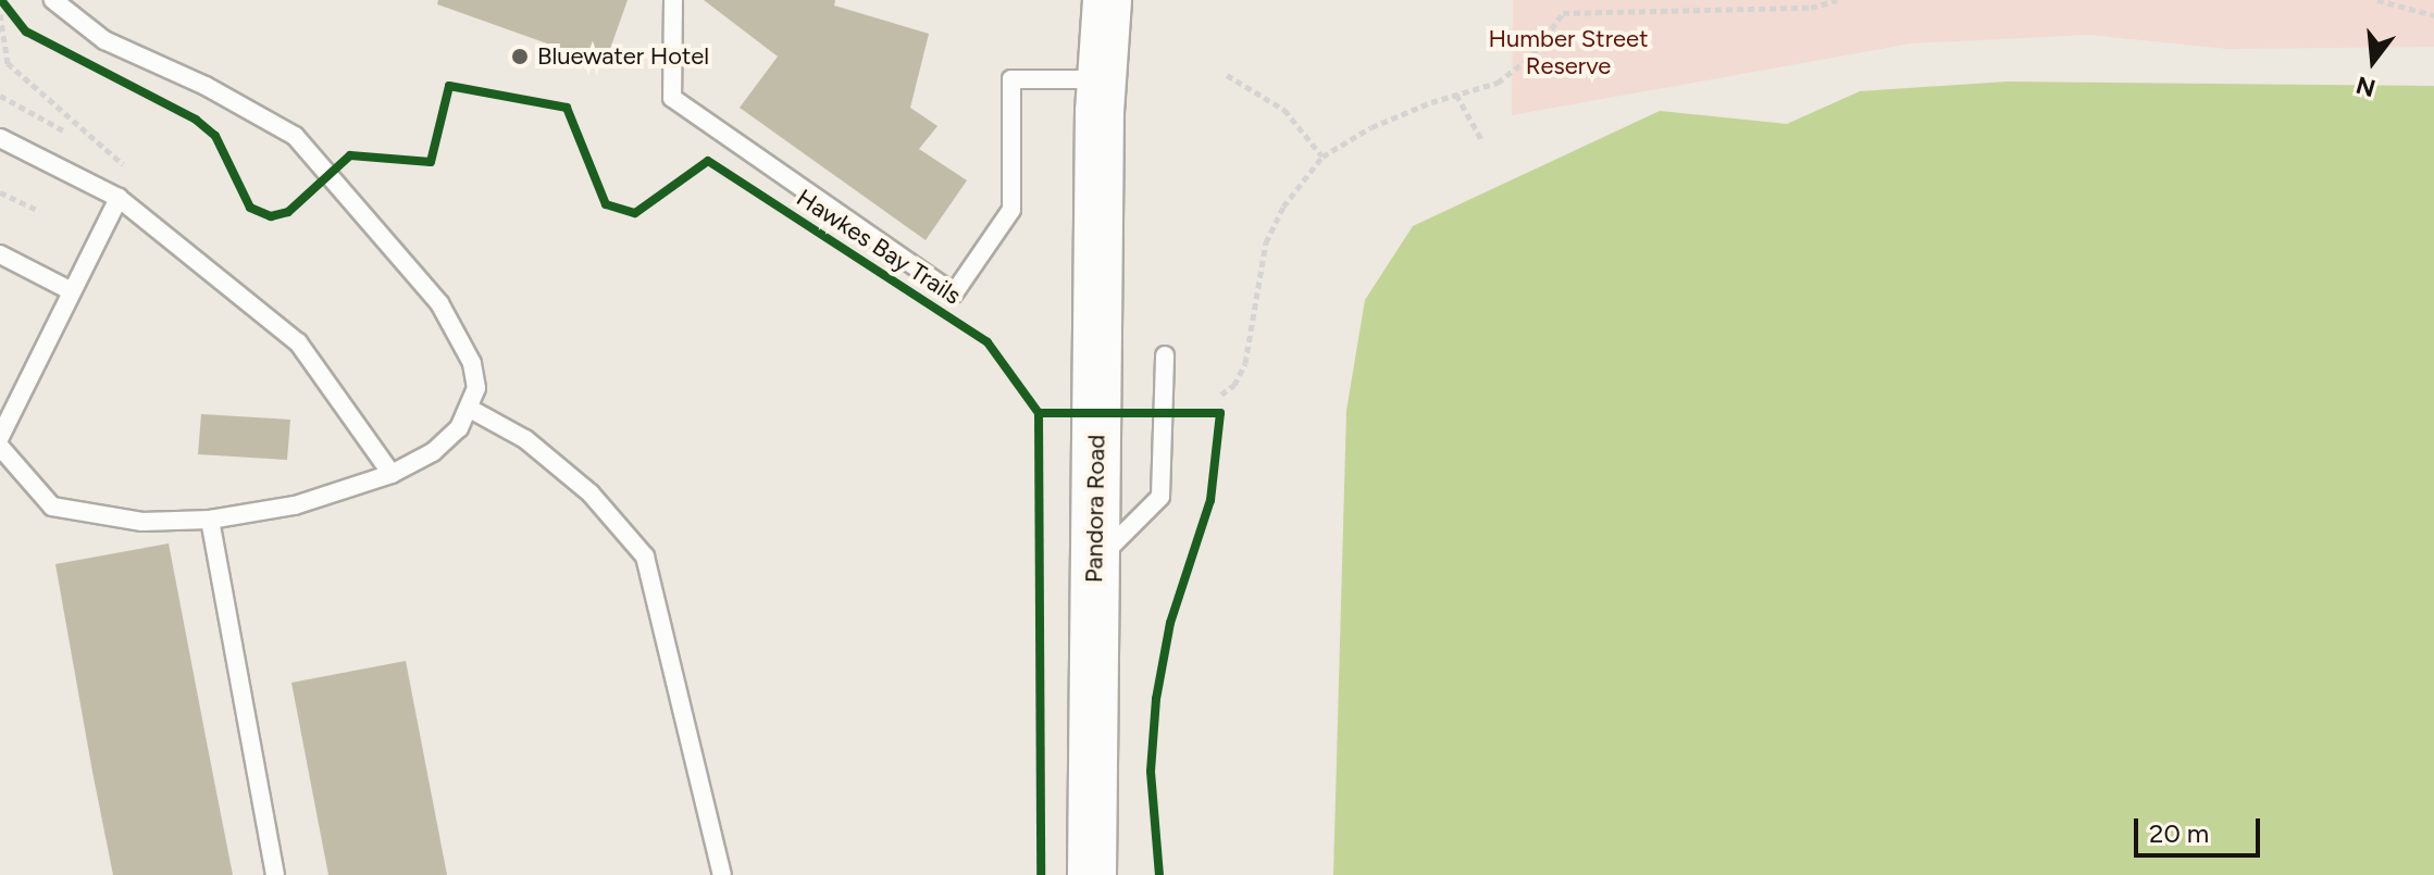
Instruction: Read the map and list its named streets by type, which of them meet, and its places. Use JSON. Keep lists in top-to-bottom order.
{
  "streets": {
    "main road": ["Pandora Road"],
    "cycle path": ["Hawkes Bay Trails"]
  },
  "parks": ["Humber Street Reserve"],
  "places": ["Bluewater Hotel"],
  "scale_bar": "20 m",
  "north": "bottom"
}
